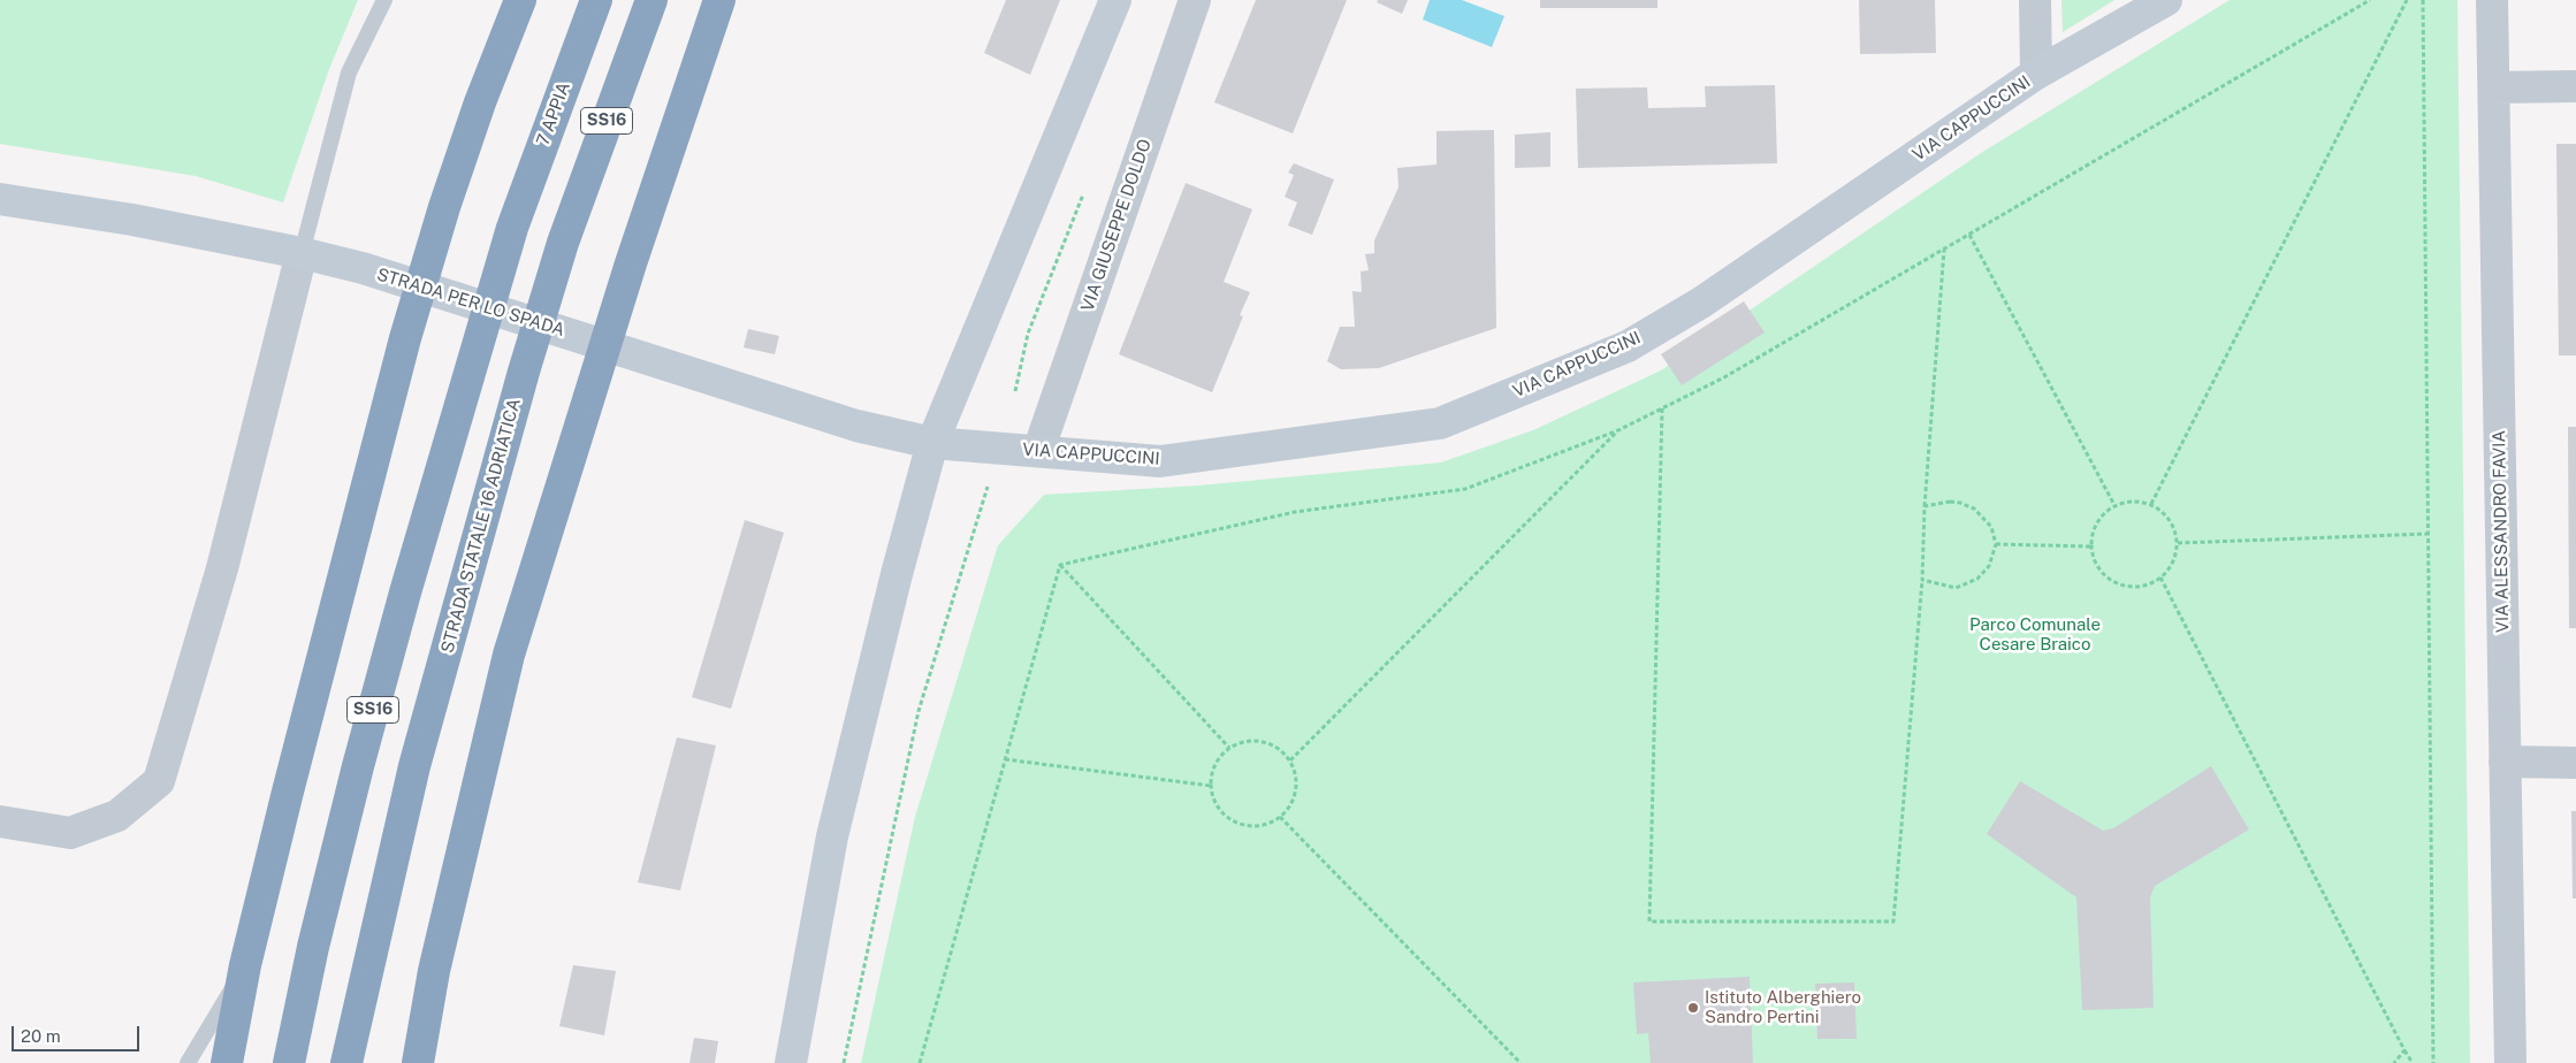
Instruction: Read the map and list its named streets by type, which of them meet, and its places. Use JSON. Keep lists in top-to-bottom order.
{
  "streets": {
    "highway": ["7 APPIA", "SS16", "STRADA STATALE 16 ADRIATICA"],
    "street": [
      "VIA CAPPUCCINI",
      "VIA GIUSEPPE DOLDO",
      "STRADA PER LO SPADA",
      "VIA ALESSANDRO FAVIA"
    ]
  },
  "crossings": [
    ["VIA CAPPUCCINI", "VIA GIUSEPPE DOLDO"],
    ["VIA CAPPUCCINI", "STRADA PER LO SPADA"]
  ],
  "parks": ["Parco Comunale Cesare Braico"],
  "places": ["Istituto Alberghiero Sandro Pertini"],
  "scale_bar": "20 m"
}
